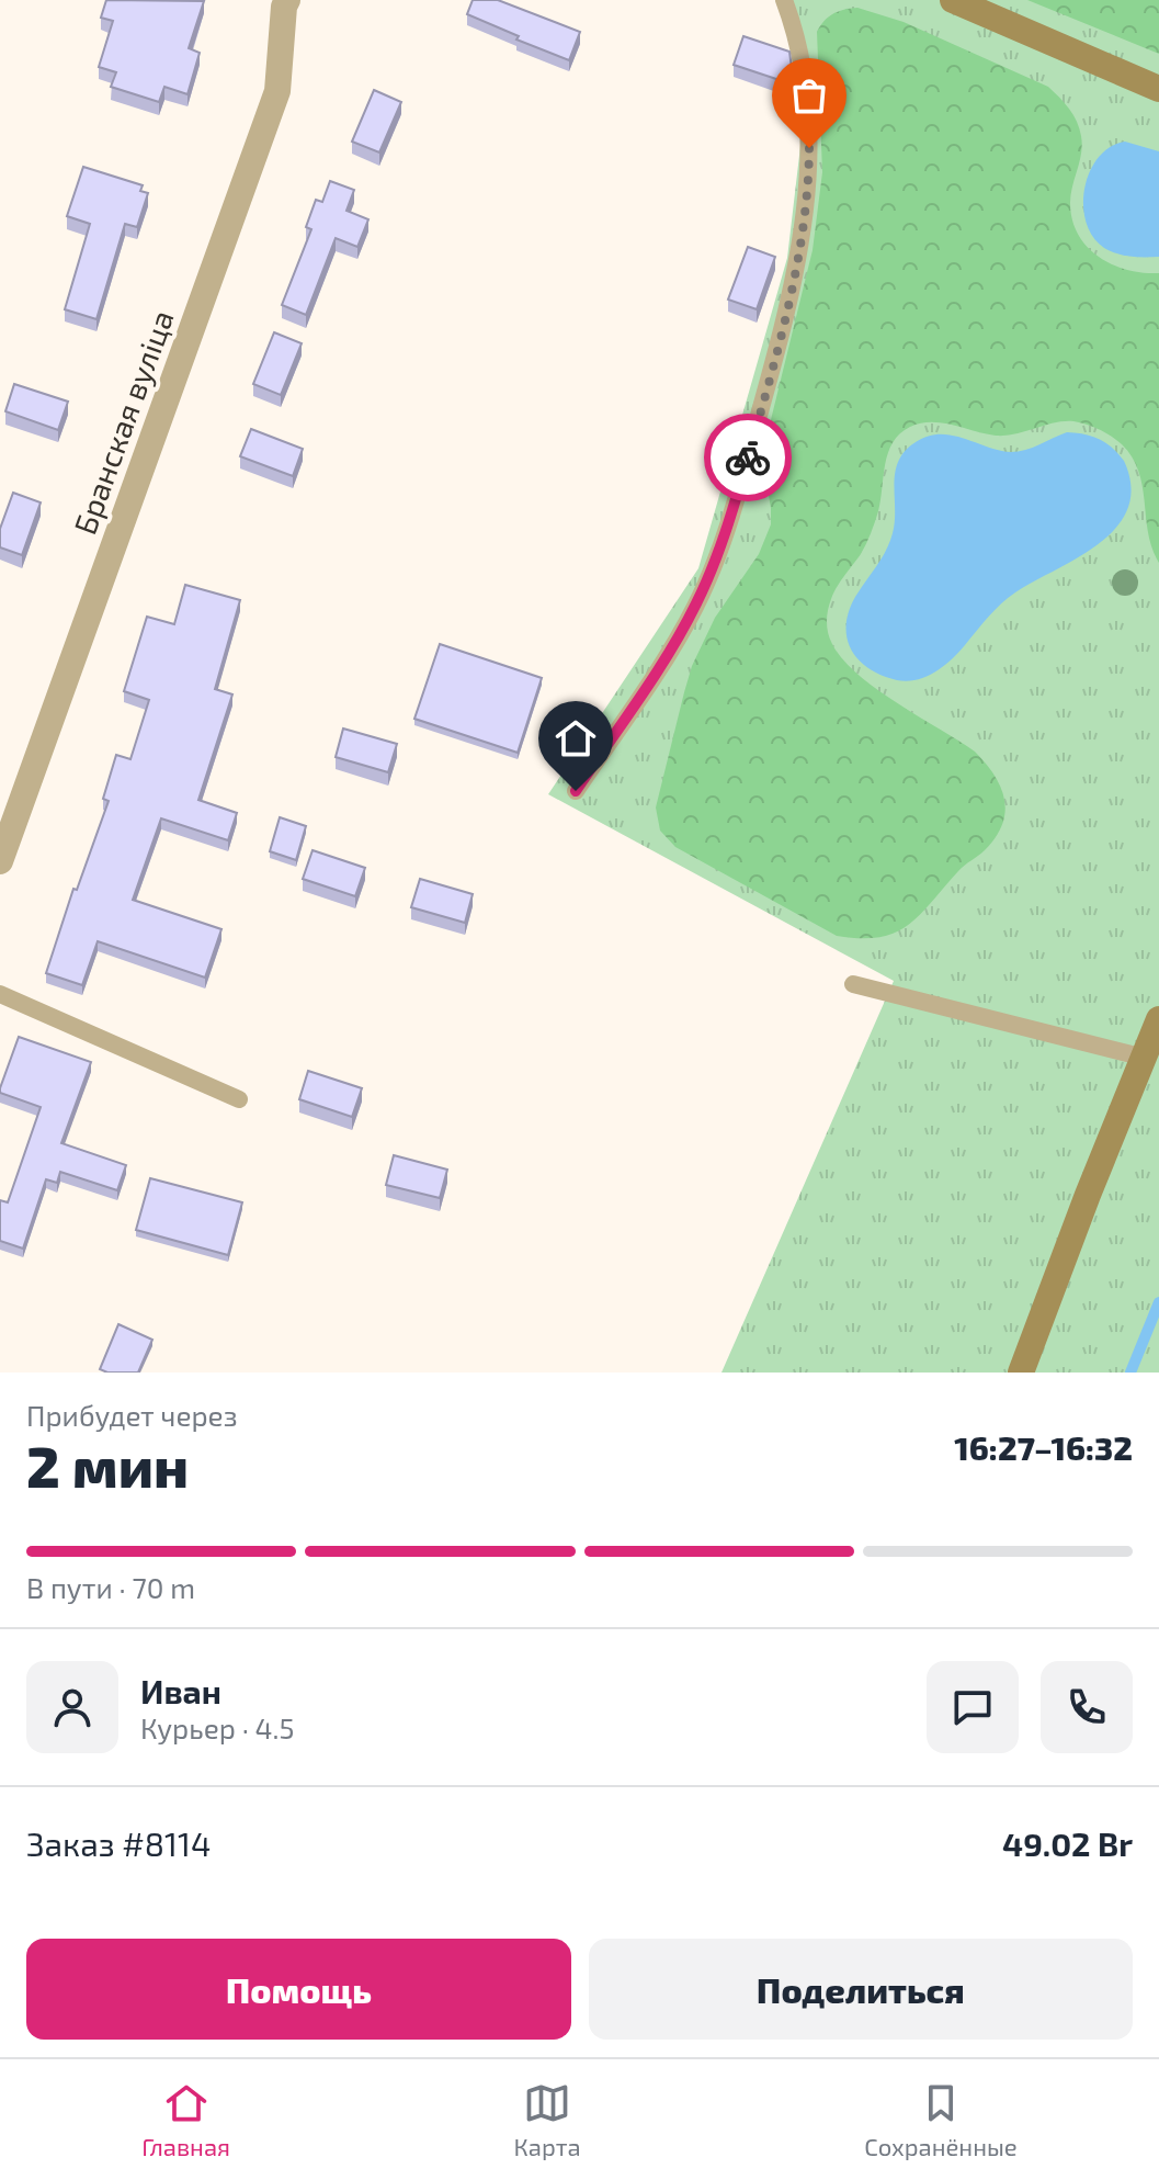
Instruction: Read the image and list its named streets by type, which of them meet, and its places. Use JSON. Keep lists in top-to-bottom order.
{
  "streets": {
    "street": ["Бранская вуліца"]
  },
  "page": {
    "heading": ["2 мин", "Прибудет через", "16:27–16:32"],
    "panel": [
      "Иван",
      "Курьер · 4.5",
      "Заказ #8114",
      "49.02 Br"
    ],
    "bar": "В пути · 70 m",
    "buttons": ["Помощь", "Поделиться"],
    "tabs": ["Главная", "Карта", "Сохранённые"]
  }
}
